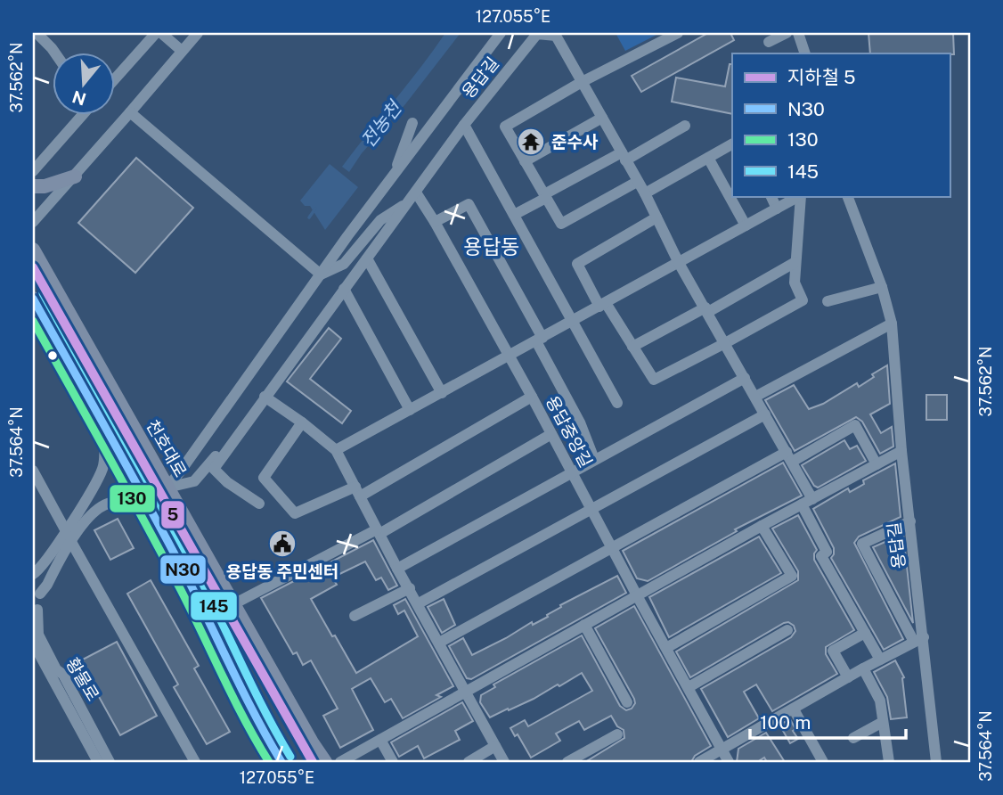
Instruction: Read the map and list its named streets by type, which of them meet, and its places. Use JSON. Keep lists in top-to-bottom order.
{
  "streets": {
    "main road": ["천호대로"],
    "street": ["용답길", "용답중앙길", "황물로"]
  },
  "crossings": [
    ["용답길", "용답중앙길"]
  ],
  "districts": ["용답동"],
  "water": ["전농천"],
  "places": {
    "temple": ["준수사"],
    "public building": ["용답동 주민센터"]
  },
  "lines": [
    "metro line 5",
    "transit line 145",
    "transit line N30",
    "transit line 130"
  ],
  "legend": [
    "지하철 5",
    "N30",
    "130",
    "145"
  ],
  "scale_bar": "100 m",
  "north": "bottom",
  "coordinates": ["127.055°E", "37.562°N", "37.564°N"]
}
